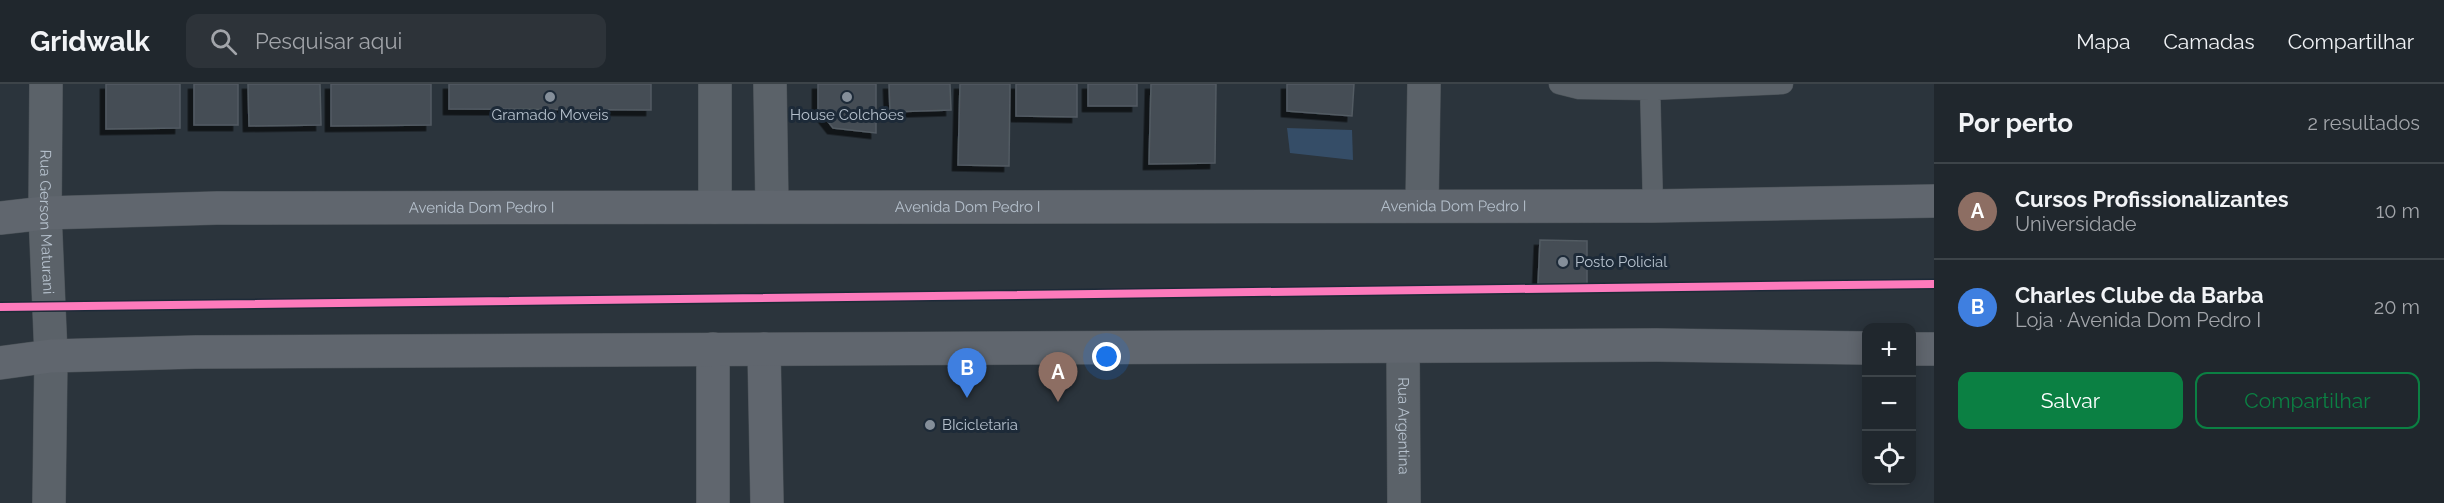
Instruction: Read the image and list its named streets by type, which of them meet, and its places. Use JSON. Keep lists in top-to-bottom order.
{
  "streets": {
    "main road": ["Avenida Dom Pedro I"],
    "street": ["Rua Gerson Maturani", "Rua Argentina"]
  },
  "crossings": [
    ["Avenida Dom Pedro I", "Rua Gerson Maturani"]
  ],
  "places": [
    "Gramado Moveis",
    "House Colchões",
    "Posto Policial",
    "BIcicletaria"
  ],
  "page": {
    "header": "Gridwalk",
    "search": "Pesquisar aqui",
    "nav": ["Mapa", "Camadas", "Compartilhar"],
    "heading": ["Por perto", "2 resultados"],
    "list": [
      {
        "mark": "A",
        "name": "Cursos Profissionalizantes",
        "note": "Universidade",
        "value": "10 m"
      },
      {
        "mark": "B",
        "name": "Charles Clube da Barba",
        "note": "Loja · Avenida Dom Pedro I",
        "value": "20 m"
      }
    ],
    "map_buttons": ["+", "−"],
    "pins": ["B", "A"],
    "buttons": ["Salvar", "Compartilhar"]
  }
}
